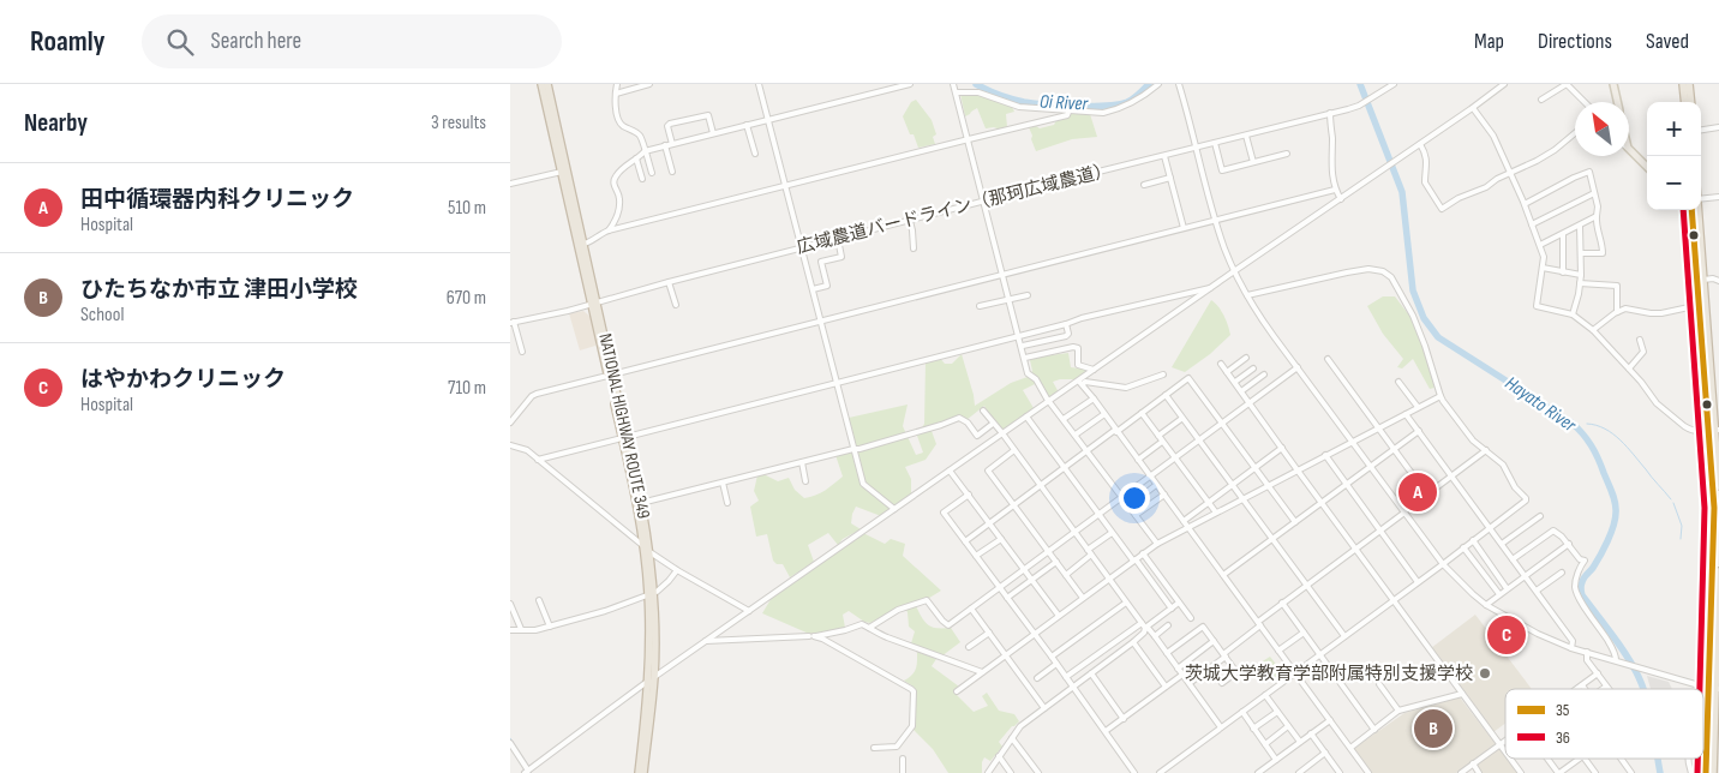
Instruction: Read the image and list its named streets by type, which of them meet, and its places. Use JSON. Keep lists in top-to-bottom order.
{
  "streets": {
    "highway": ["NATIONAL HIGHWAY ROUTE 349"],
    "street": ["広域農道バードライン（那珂広域農道）"]
  },
  "crossings": [
    ["広域農道バードライン（那珂広域農道）", "NATIONAL HIGHWAY ROUTE 349"]
  ],
  "water": ["Oi River", "Hayato River"],
  "places": ["茨城大学教育学部附属特別支援学校"],
  "lines": ["transit line 35", "transit line 36"],
  "legend": ["35", "36"],
  "north": "top left",
  "page": {
    "header": "Roamly",
    "search": "Search here",
    "nav": ["Map", "Directions", "Saved"],
    "heading": ["Nearby", "3 results"],
    "map_buttons": ["+", "−"],
    "list": [
      {
        "mark": "A",
        "name": "田中循環器内科クリニック",
        "note": "Hospital",
        "value": "510 m"
      },
      {
        "mark": "B",
        "name": "ひたちなか市立 津田小学校",
        "note": "School",
        "value": "670 m"
      },
      {
        "mark": "C",
        "name": "はやかわクリニック",
        "note": "Hospital",
        "value": "710 m"
      }
    ],
    "pins": ["A", "C", "B"]
  }
}
